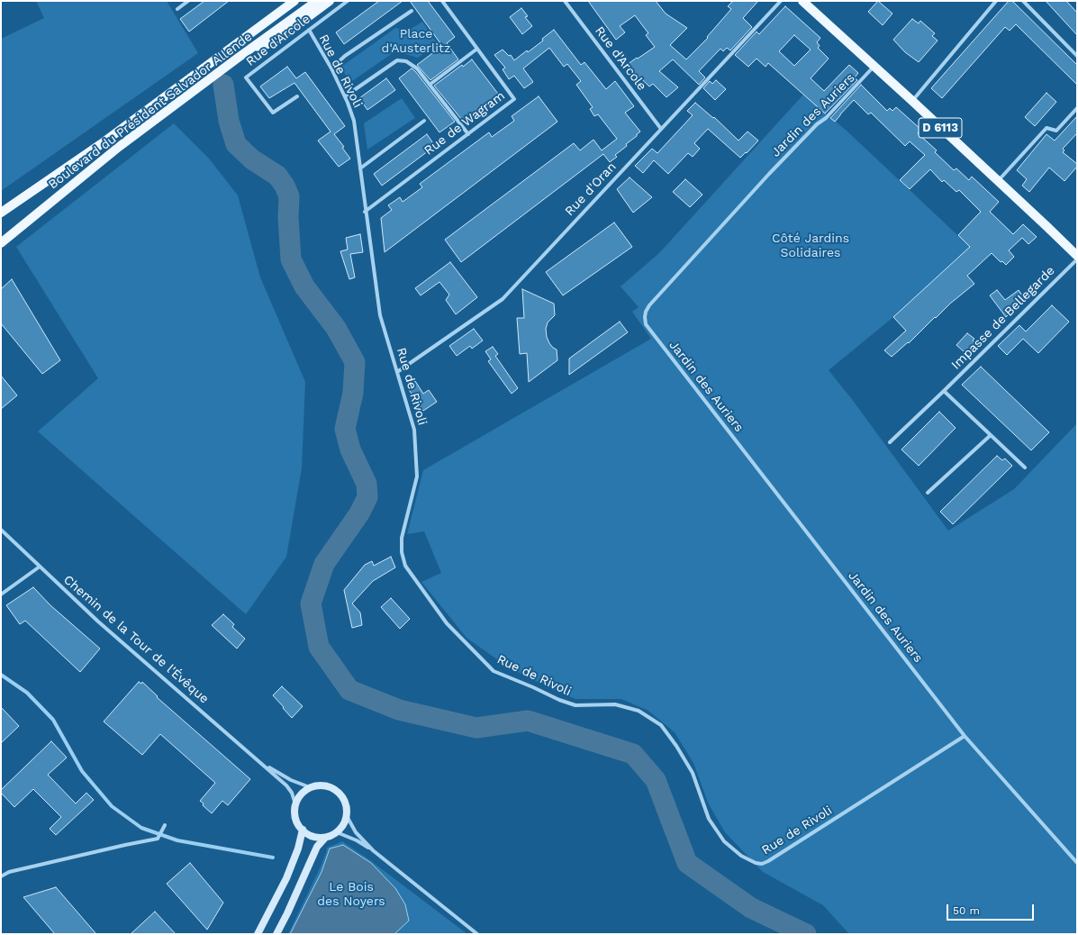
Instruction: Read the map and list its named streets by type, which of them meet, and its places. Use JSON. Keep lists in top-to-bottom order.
{
  "streets": {
    "main road": ["Boulevard du Président Salvador Allende", "D 6113"],
    "street": [
      "Rue d'Arcole",
      "Rue de Rivoli",
      "Jardin des Auriers",
      "Rue de Wagram",
      "Rue d'Oran",
      "Impasse de Bellegarde",
      "Chemin de la Tour de l'Évêque"
    ]
  },
  "crossings": [
    ["Rue d'Arcole", "Rue de Rivoli"],
    ["Rue d'Arcole", "Rue d'Oran"],
    ["Rue de Rivoli", "Jardin des Auriers"],
    ["Rue de Rivoli", "Rue de Wagram"],
    ["Rue de Rivoli", "Rue d'Oran"],
    ["Jardin des Auriers", "D 6113"]
  ],
  "parks": ["Place d'Austerlitz", "Côté Jardins Solidaires", "Le Bois des Noyers"],
  "scale_bar": "50 m"
}
